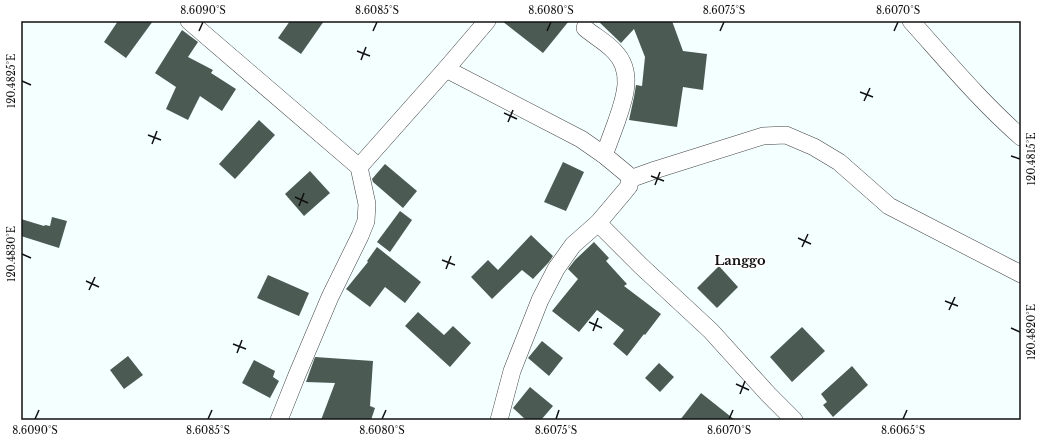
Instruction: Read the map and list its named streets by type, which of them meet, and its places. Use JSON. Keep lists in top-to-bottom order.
{
  "districts": ["Langgo"],
  "coordinates": [
    "8.6090°S",
    "8.6085°S",
    "8.6080°S",
    "8.6075°S",
    "8.6070°S",
    "120.4825°E",
    "120.4815°E",
    "120.4830°E",
    "120.4820°E",
    "8.6065°S"
  ]
}
